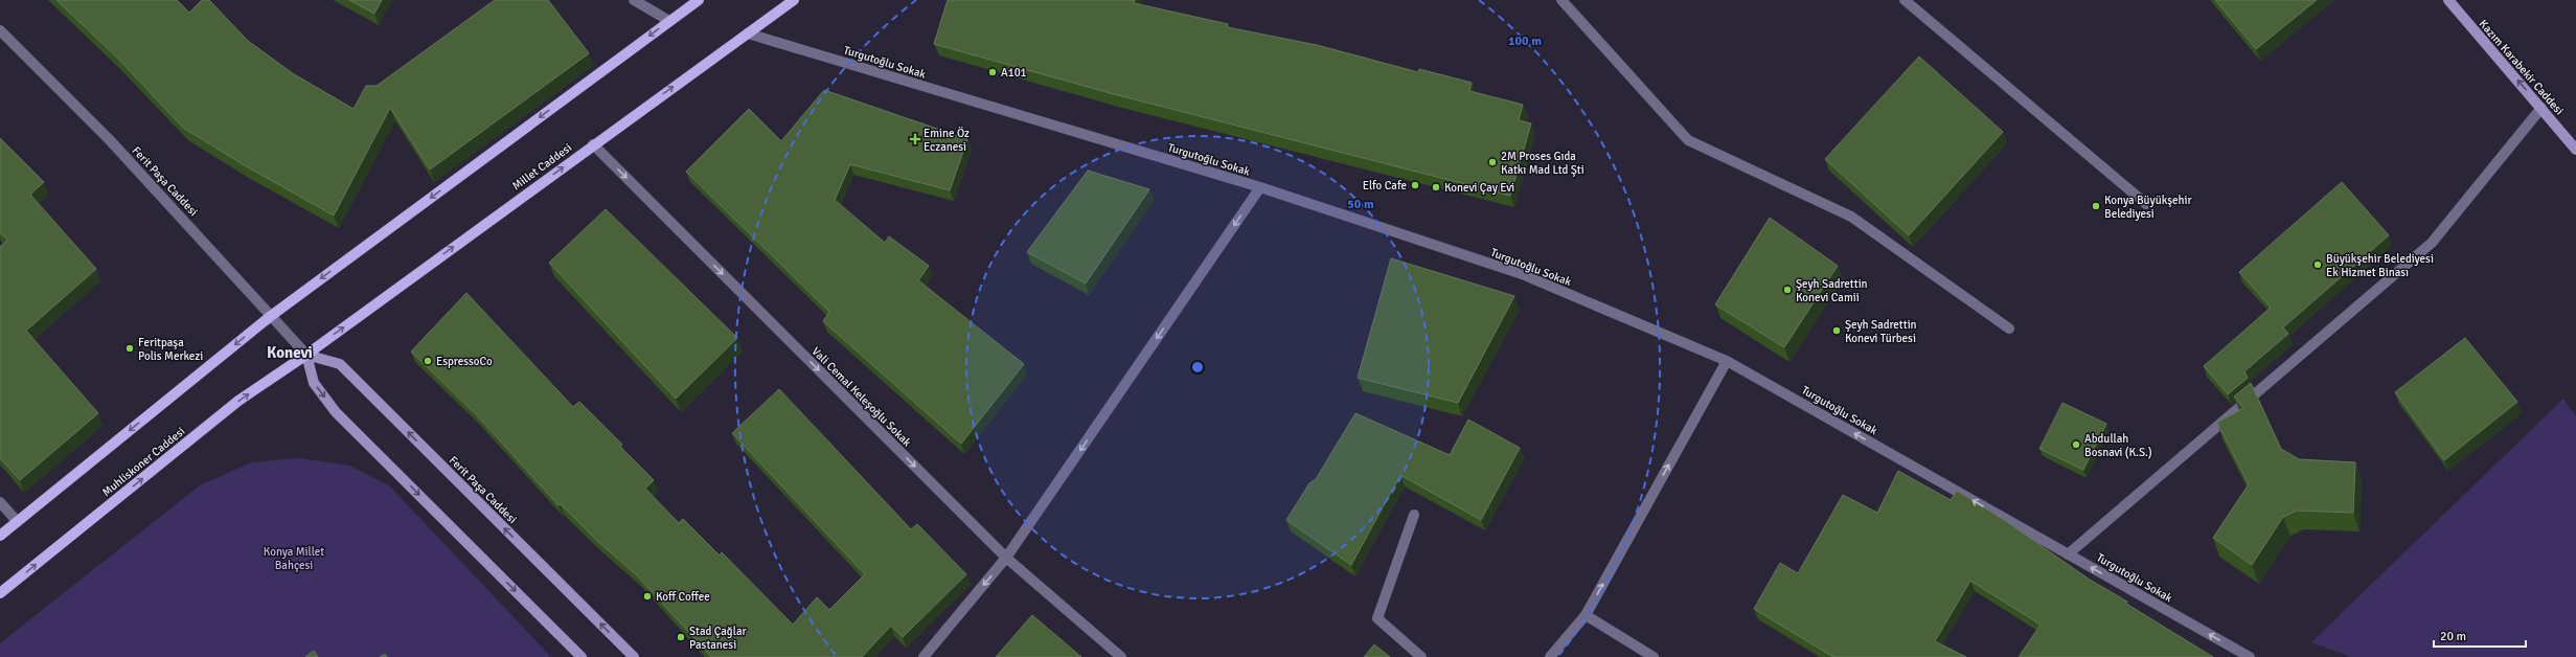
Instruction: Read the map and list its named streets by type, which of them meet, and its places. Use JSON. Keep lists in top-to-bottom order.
{
  "streets": {
    "main road": [
      "Kazım Karabekir Caddesi",
      "Millet Caddesi",
      "Ferit Paşa Caddesi",
      "Muhliskoner Caddesi"
    ],
    "street": ["Turgutoğlu Sokak", "Vali Cemal Keleşoğlu Sokak"]
  },
  "crossings": [
    ["Turgutoğlu Sokak", "Millet Caddesi"],
    ["Millet Caddesi", "Ferit Paşa Caddesi"],
    ["Millet Caddesi", "Vali Cemal Keleşoğlu Sokak"],
    ["Millet Caddesi", "Muhliskoner Caddesi"],
    ["Ferit Paşa Caddesi", "Muhliskoner Caddesi"]
  ],
  "one_way": ["Turgutoğlu Sokak", "Kazım Karabekir Caddesi", "Vali Cemal Keleşoğlu Sokak"],
  "districts": ["Konevi"],
  "parks": ["Konya Millet Bahçesi"],
  "places": {
    "other": [
      "A101",
      "2M Proses Gıda Katkı Mad Ltd Şti",
      "Elfo Cafe",
      "Konevi Çay Evi",
      "Konya Büyükşehir Belediyesi",
      "Büyükşehir Belediyesi Ek Hizmet Binası",
      "Şeyh Sadrettin Konevi Camii",
      "Şeyh Sadrettin Konevi Türbesi",
      "Feritpaşa Polis Merkezi",
      "EspressoCo",
      "Abdullah Bosnavi (K.S.)",
      "Koff Coffee",
      "Stad Çağlar Pastanesi"
    ],
    "health": ["Emine Öz Eczanesi"]
  },
  "scale_bar": "20 m",
  "rings": ["100 m", "50 m"]
}
